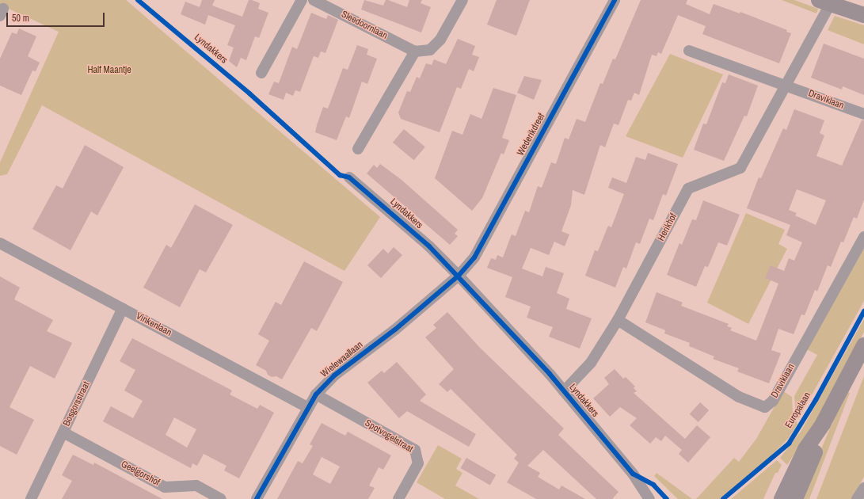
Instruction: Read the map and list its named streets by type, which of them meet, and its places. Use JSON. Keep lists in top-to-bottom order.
{
  "streets": {
    "street": [
      "Sleedoornlaan",
      "Lyndakkers",
      "Draviklaan",
      "Wederikdreef",
      "Herikhof",
      "Vinkenlaan",
      "Wielewaallaan",
      "Bosgorsstraat",
      "Spotvogelstraat",
      "Geelgorshof"
    ],
    "cycle path": ["Europalaan"]
  },
  "crossings": [
    ["Lyndakkers", "Wederikdreef"],
    ["Lyndakkers", "Herikhof"],
    ["Lyndakkers", "Wielewaallaan"],
    ["Draviklaan", "Herikhof"],
    ["Wederikdreef", "Wielewaallaan"],
    ["Vinkenlaan", "Wielewaallaan"],
    ["Vinkenlaan", "Bosgorsstraat"],
    ["Wielewaallaan", "Spotvogelstraat"],
    ["Bosgorsstraat", "Geelgorshof"]
  ],
  "parks": ["Half Maantje"],
  "scale_bar": "50 m"
}
